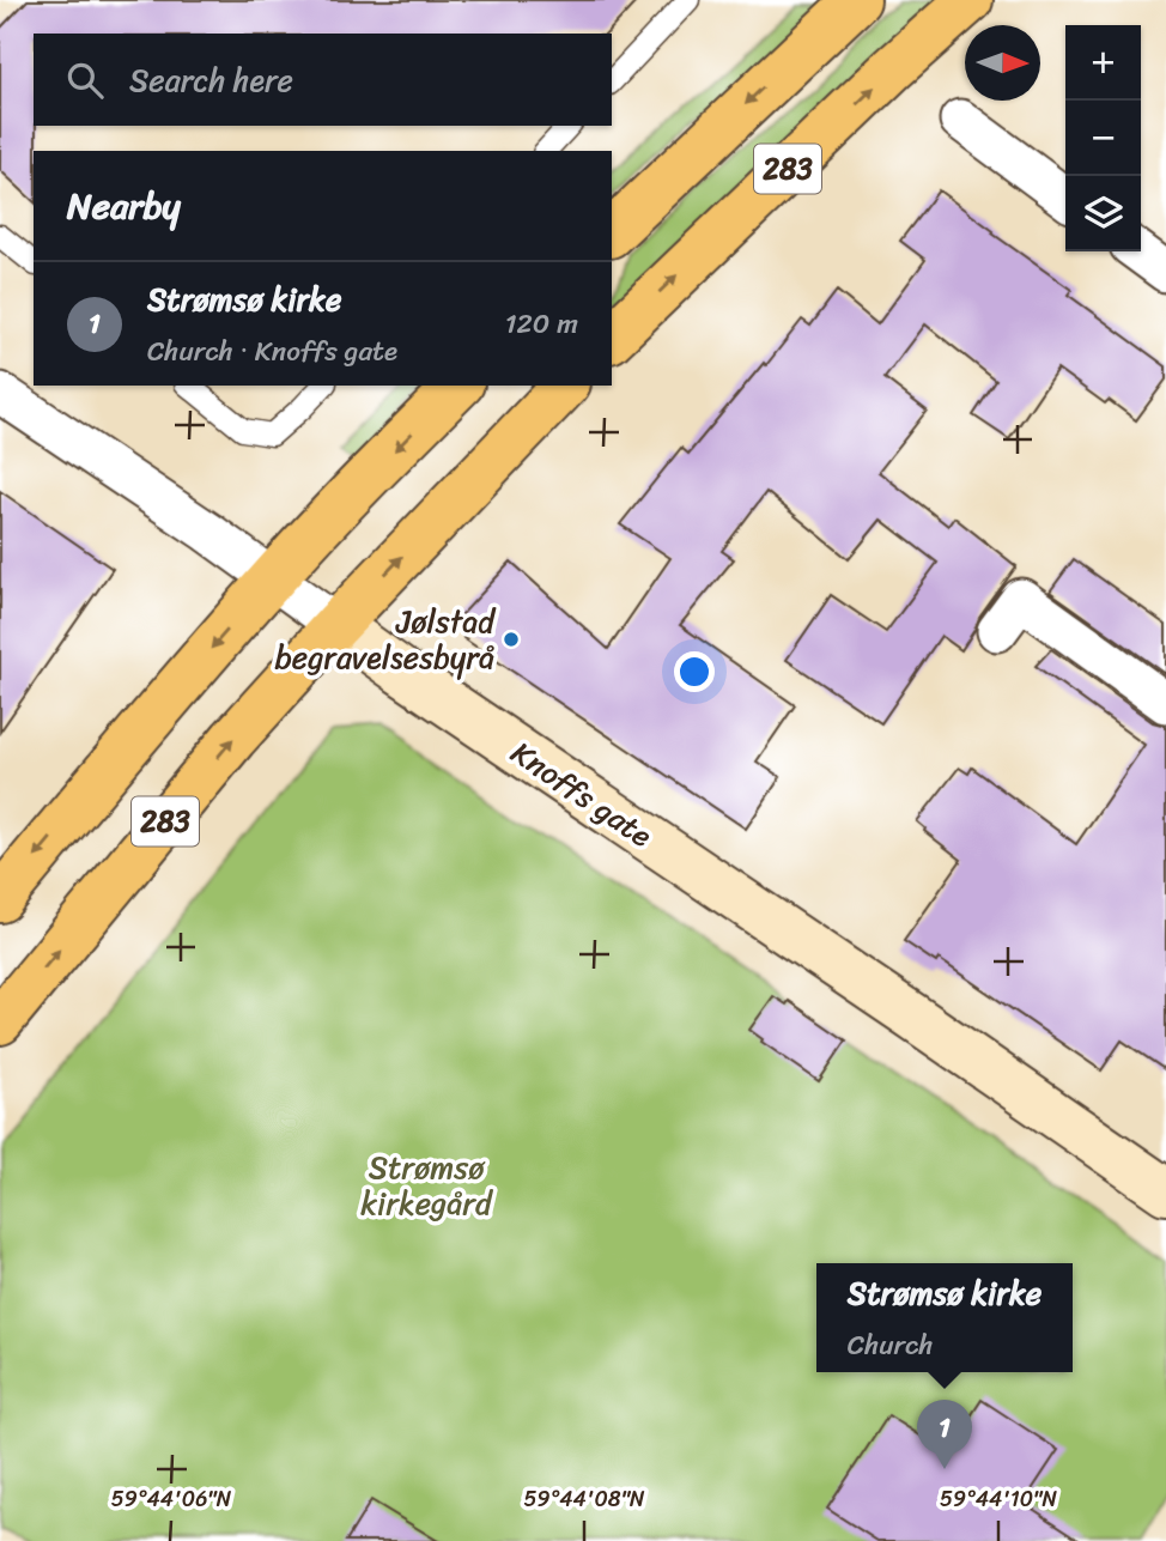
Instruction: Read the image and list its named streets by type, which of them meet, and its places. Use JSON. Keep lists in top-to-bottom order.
{
  "streets": {
    "main road": ["283", "Knoffs gate"]
  },
  "crossings": [
    ["283", "Knoffs gate"]
  ],
  "parks": ["Strømsø kirkegård"],
  "places": ["Jølstad begravelsesbyrå"],
  "north": "right",
  "page": {
    "map_buttons": ["+", "−"],
    "search": "Search here",
    "heading": "Nearby",
    "list": [
      {
        "mark": "1",
        "name": "Strømsø kirke",
        "note": "Church · Knoffs gate",
        "value": "120 m"
      }
    ],
    "popup": ["Strømsø kirke", "Church"],
    "pins": "1"
  },
  "coordinates": ["59°44'06\"N", "59°44'08\"N", "59°44'10\"N"]
}
